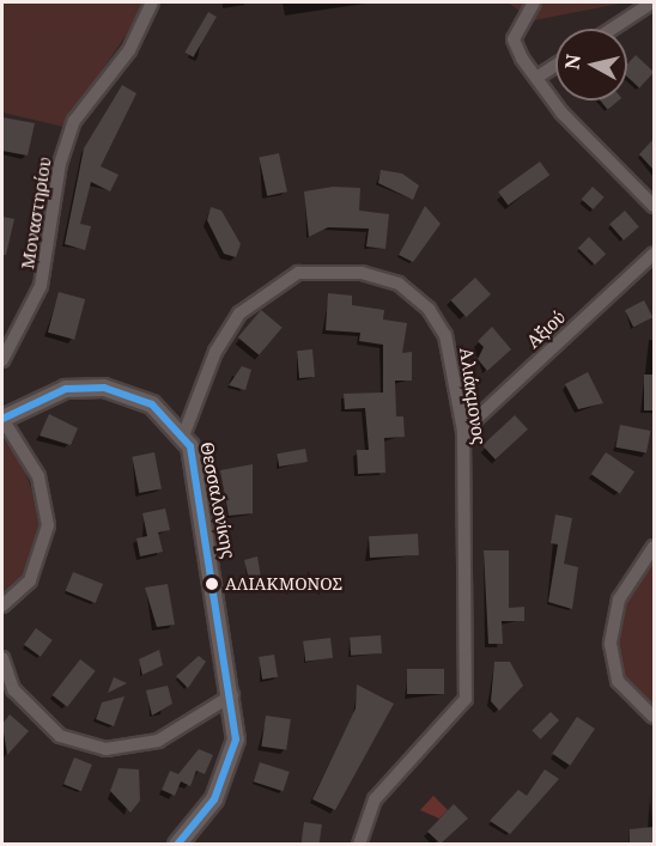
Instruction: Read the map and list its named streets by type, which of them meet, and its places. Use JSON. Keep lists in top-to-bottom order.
{
  "streets": {
    "street": [
      "Μοναστηρίου",
      "Αξιού",
      "Αλιάκμονος",
      "Θεσσαλονίκης"
    ]
  },
  "crossings": [
    ["Αξιού", "Αλιάκμονος"],
    ["Αλιάκμονος", "Θεσσαλονίκης"]
  ],
  "places": ["ΑΛΙΑΚΜΟΝΟΣ"],
  "north": "left"
}
